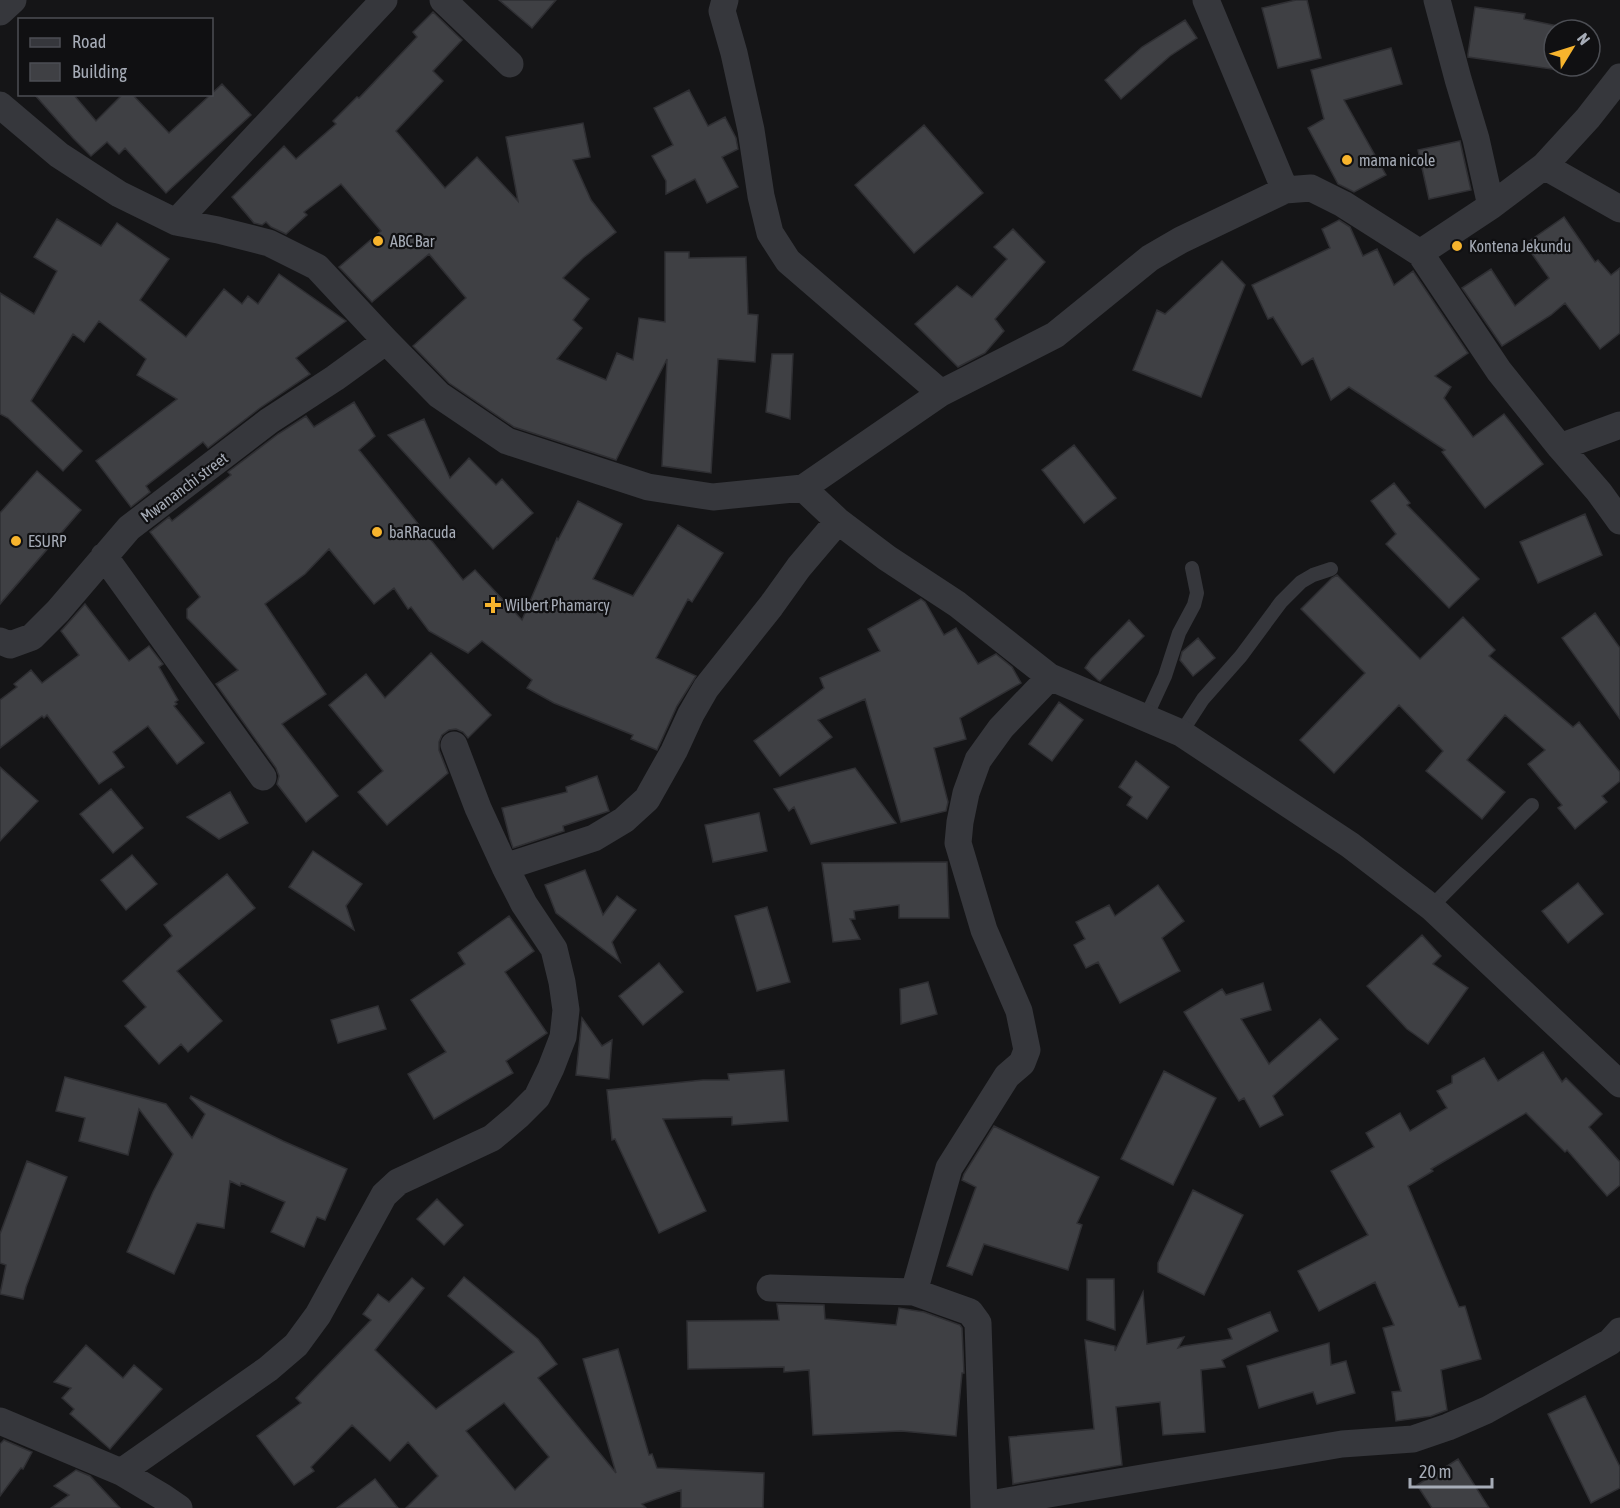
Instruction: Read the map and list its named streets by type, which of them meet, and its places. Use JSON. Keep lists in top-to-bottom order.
{
  "streets": {
    "street": ["Mwananchi street"]
  },
  "places": {
    "other": [
      "mama nicole",
      "ABC Bar",
      "Kontena Jekundu",
      "baRRacuda",
      "ESURP"
    ],
    "health": ["Wilbert Phamarcy"]
  },
  "legend": ["Road", "Building"],
  "scale_bar": "20 m",
  "north": "top right"
}
